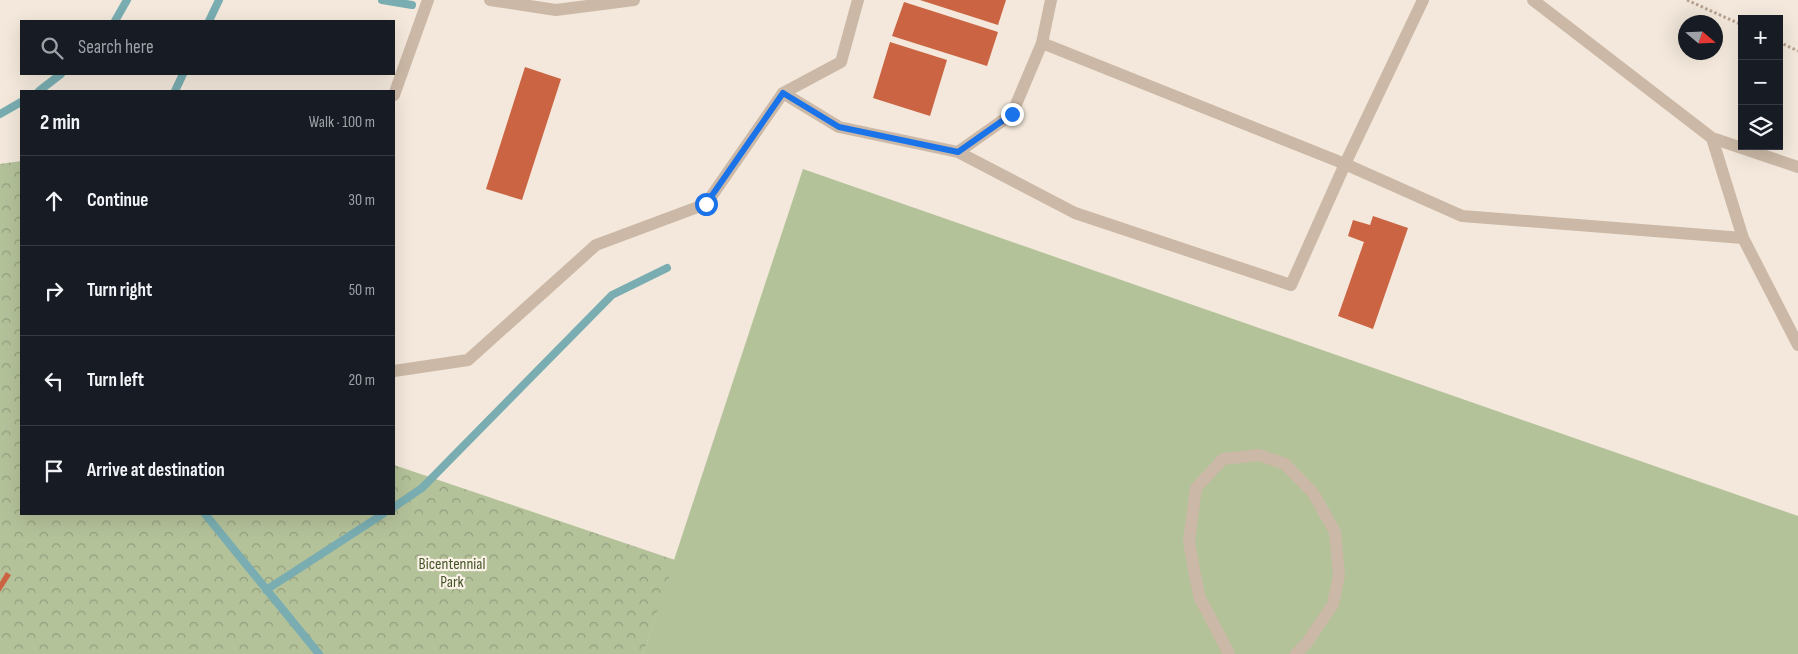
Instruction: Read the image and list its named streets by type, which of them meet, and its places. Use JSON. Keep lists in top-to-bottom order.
{
  "parks": ["Bicentennial Park"],
  "north": "right",
  "page": {
    "map_buttons": ["+", "−"],
    "search": "Search here",
    "heading": ["2 min", "Walk · 100 m"],
    "list": [
      ["Continue", "30 m"],
      ["Turn right", "50 m"],
      ["Turn left", "20 m"],
      "Arrive at destination"
    ]
  }
}
